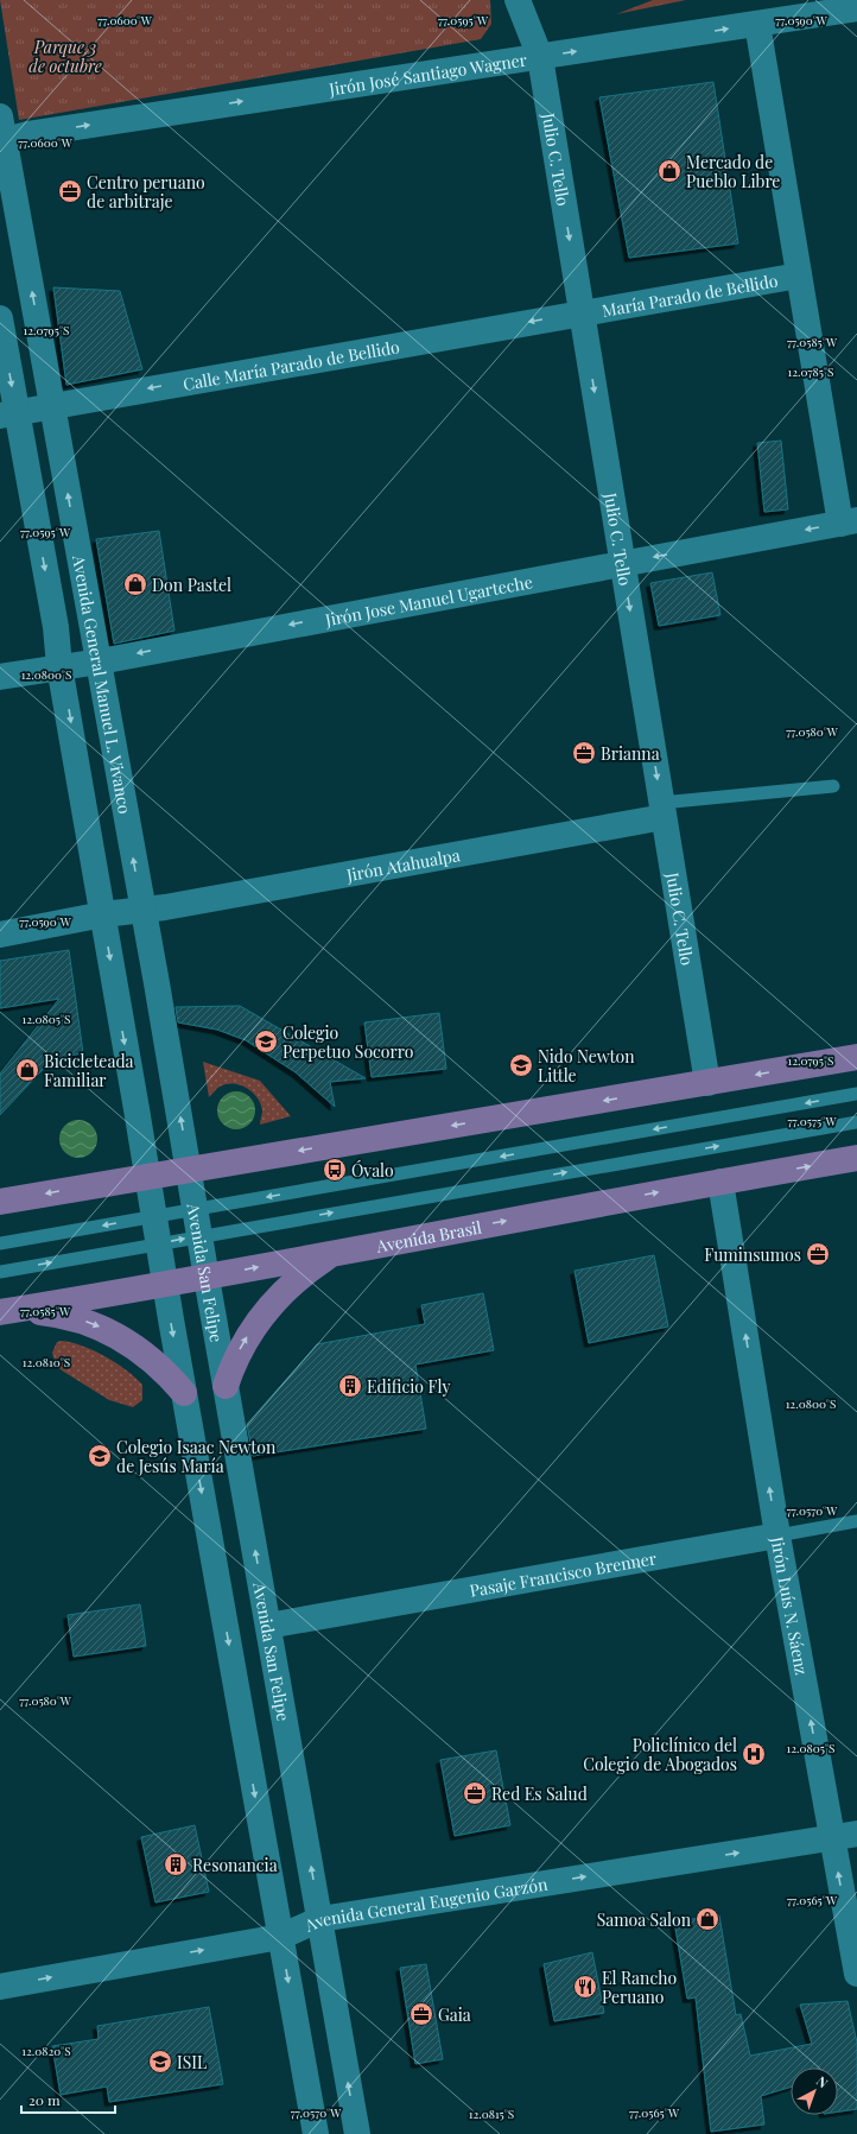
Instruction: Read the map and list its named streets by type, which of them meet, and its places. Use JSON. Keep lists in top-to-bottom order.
{
  "streets": {
    "main road": ["Avenida Brasil"],
    "street": [
      "Jirón José Santiago Wagner",
      "Julio C. Tello",
      "María Parado de Bellido",
      "Calle María Parado de Bellido",
      "Jirón Jose Manuel Ugarteche",
      "Avenida General Manuel L. Vivanco",
      "Jirón Atahualpa",
      "Avenida San Felipe",
      "Pasaje Francisco Brenner",
      "Jirón Luís N. Sáenz",
      "Avenida General Eugenio Garzón"
    ]
  },
  "crossings": [
    ["Jirón José Santiago Wagner", "Julio C. Tello"],
    ["Jirón José Santiago Wagner", "Avenida General Manuel L. Vivanco"],
    ["Julio C. Tello", "María Parado de Bellido"],
    ["Julio C. Tello", "Calle María Parado de Bellido"],
    ["Julio C. Tello", "Jirón Jose Manuel Ugarteche"],
    ["Julio C. Tello", "Jirón Atahualpa"],
    ["María Parado de Bellido", "Calle María Parado de Bellido"],
    ["Calle María Parado de Bellido", "Avenida General Manuel L. Vivanco"],
    ["Jirón Jose Manuel Ugarteche", "Avenida General Manuel L. Vivanco"],
    ["Avenida General Manuel L. Vivanco", "Jirón Atahualpa"],
    ["Avenida General Manuel L. Vivanco", "Avenida San Felipe"],
    ["Avenida Brasil", "Avenida San Felipe"],
    ["Avenida Brasil", "Jirón Luís N. Sáenz"],
    ["Avenida San Felipe", "Pasaje Francisco Brenner"],
    ["Avenida San Felipe", "Avenida General Eugenio Garzón"],
    ["Pasaje Francisco Brenner", "Jirón Luís N. Sáenz"],
    ["Jirón Luís N. Sáenz", "Avenida General Eugenio Garzón"]
  ],
  "one_way": [
    "Jirón José Santiago Wagner",
    "Calle María Parado de Bellido",
    "Jirón Jose Manuel Ugarteche",
    "Jirón Luís N. Sáenz",
    "Avenida General Eugenio Garzón"
  ],
  "parks": ["Parque 3 de octubre"],
  "places": {
    "shop": [
      "Mercado de Pueblo Libre",
      "Don Pastel",
      "Bicicleteada Familiar",
      "Samoa Salon"
    ],
    "office": [
      "Centro peruano de arbitraje",
      "Brianna",
      "Fuminsumos",
      "Red Es Salud",
      "Gaia"
    ],
    "school or university": [
      "Colegio Perpetuo Socorro",
      "Nido Newton Little",
      "Colegio Isaac Newton de Jesús María",
      "ISIL"
    ],
    "bus stop": ["Óvalo"],
    "building": ["Edificio Fly", "Resonancia"],
    "hospital": ["Policlínico del Colegio de Abogados"],
    "restaurant": ["El Rancho Peruano"]
  },
  "scale_bar": "20 m",
  "north": "top right",
  "coordinates": [
    "77.0600°W",
    "77.0595°W",
    "77.0590°W",
    "12.0795°S",
    "77.0585°W",
    "12.0785°S",
    "12.0800°S",
    "77.0580°W",
    "12.0805°S",
    "77.0575°W",
    "12.0810°S",
    "77.0570°W",
    "77.0565°W",
    "12.0820°S",
    "12.0815°S"
  ]
}
